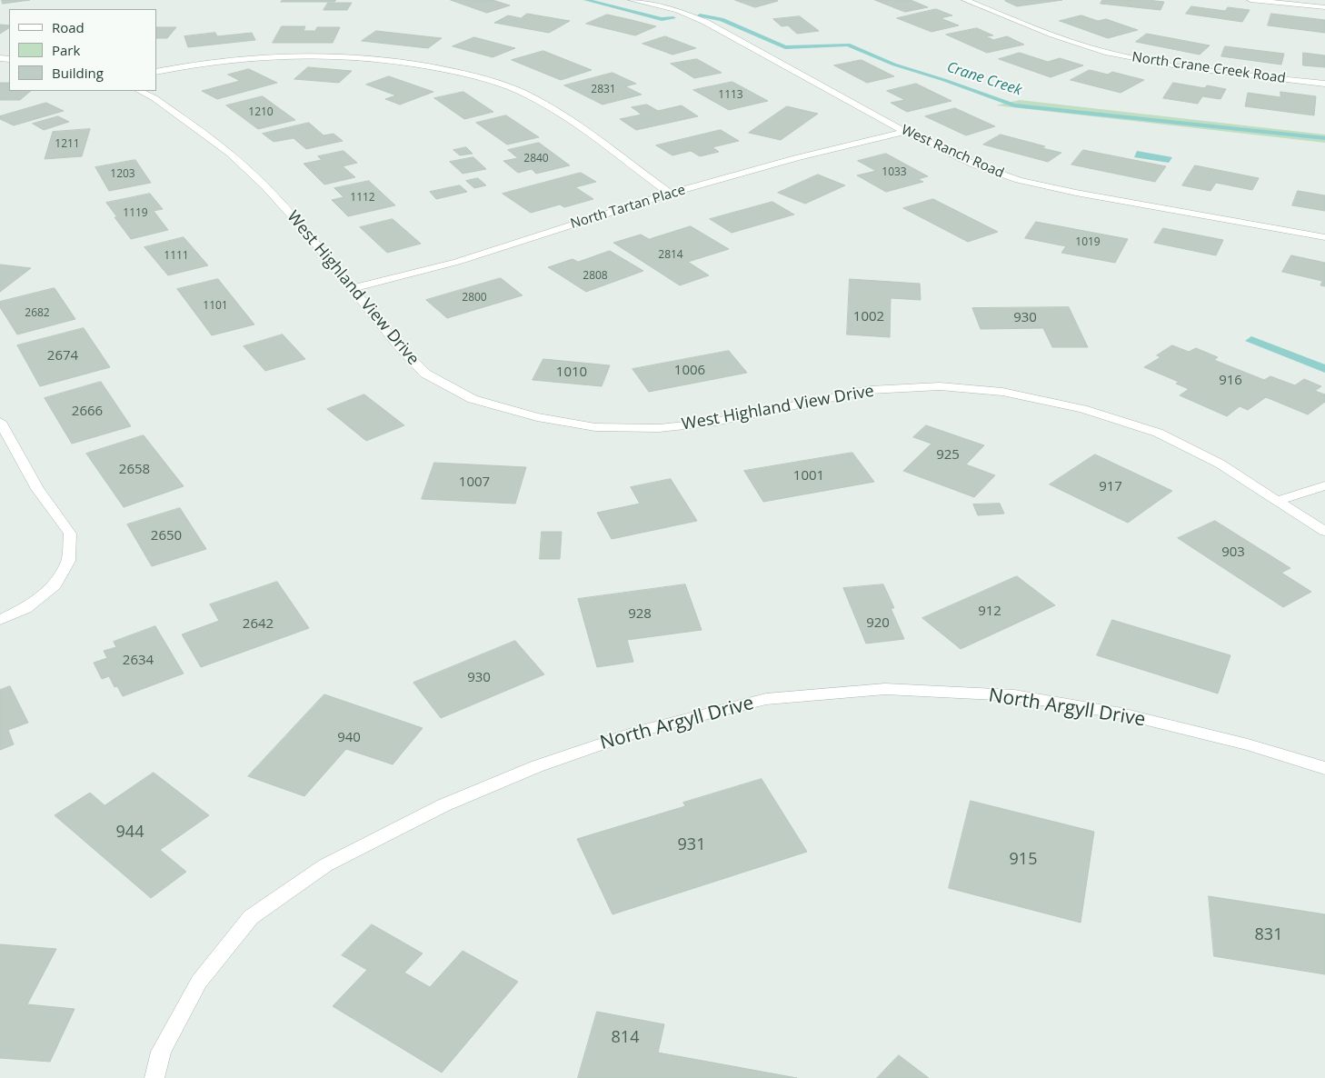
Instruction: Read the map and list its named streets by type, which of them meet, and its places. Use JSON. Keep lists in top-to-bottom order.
{
  "streets": {
    "street": [
      "North Crane Creek Road",
      "West Ranch Road",
      "North Tartan Place",
      "West Highland View Drive",
      "North Argyll Drive"
    ]
  },
  "crossings": [
    ["West Ranch Road", "North Tartan Place"],
    ["North Tartan Place", "West Highland View Drive"]
  ],
  "water": ["Crane Creek"],
  "house_numbers": [
    "2831",
    "1113",
    "1210",
    "1211",
    "2840",
    "1033",
    "1203",
    "1112",
    "1119",
    "1019",
    "2814",
    "1111",
    "2808",
    "2800",
    "1101",
    "2682",
    "1002",
    "930",
    "2674",
    "1006",
    "1010",
    "916",
    "2666",
    "925",
    "2658",
    "1001",
    "1007",
    "917",
    "2650",
    "903",
    "912",
    "928",
    "920",
    "2642",
    "2634",
    "930",
    "940",
    "944",
    "931",
    "915",
    "831",
    "814"
  ],
  "legend": ["Road", "Park", "Building"]
}
